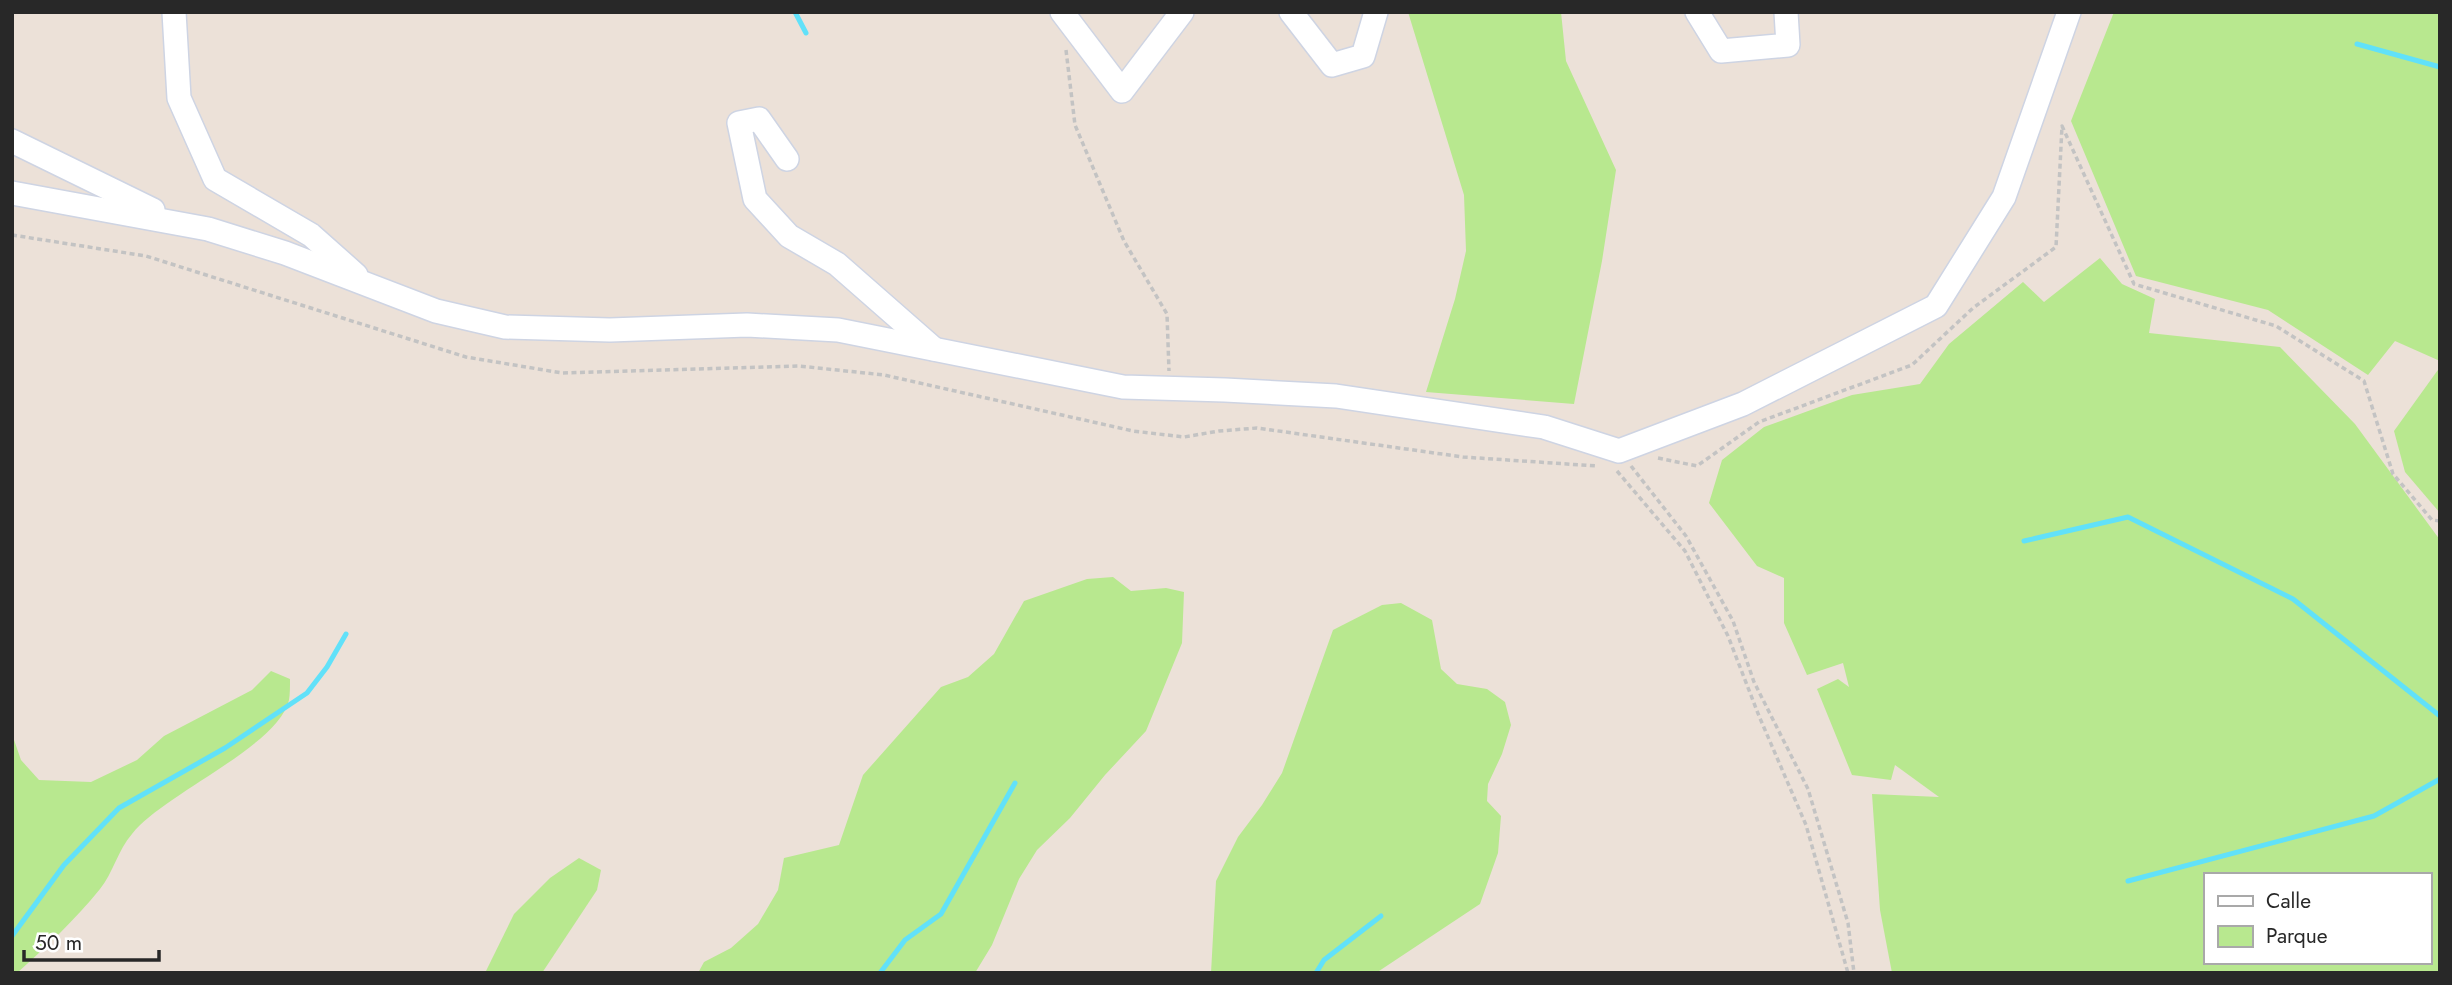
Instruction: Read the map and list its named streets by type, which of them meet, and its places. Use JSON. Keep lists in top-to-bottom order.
{
  "legend": ["Calle", "Parque"],
  "scale_bar": "50 m"
}
